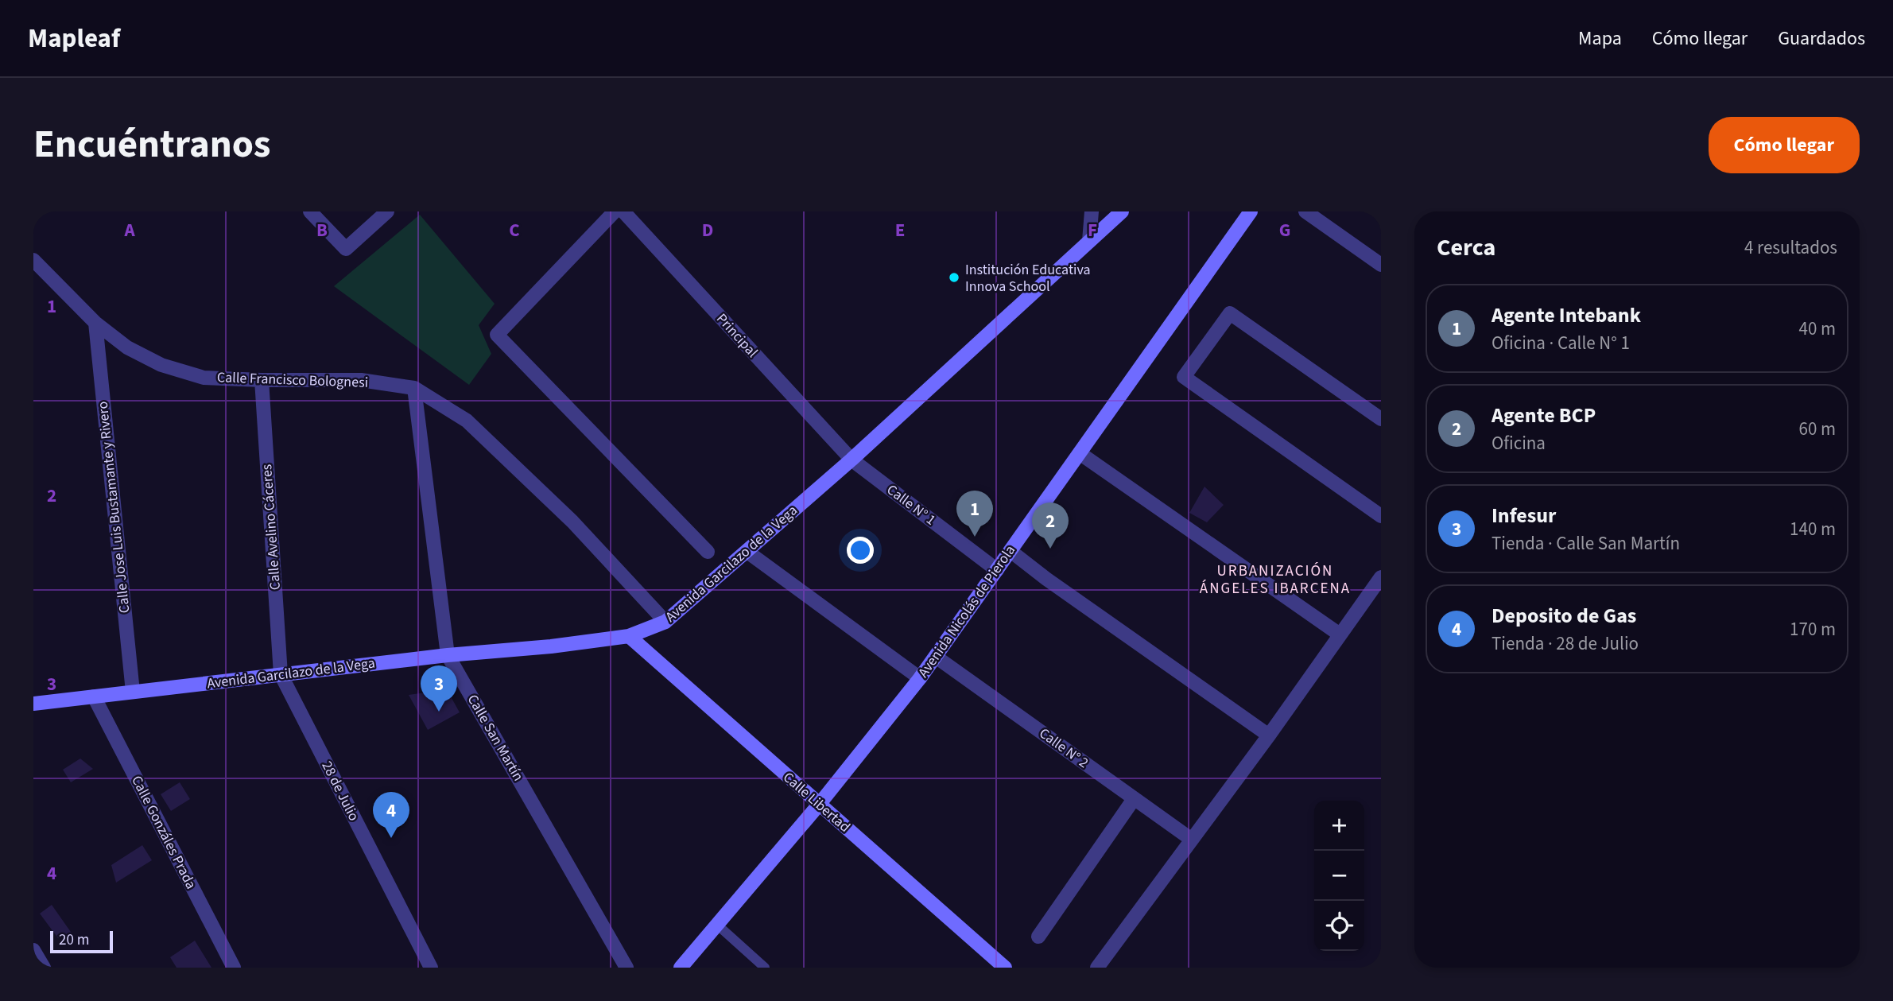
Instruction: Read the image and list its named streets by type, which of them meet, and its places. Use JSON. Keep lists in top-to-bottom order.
{
  "streets": {
    "street": [
      "Principal",
      "Calle Francisco Bolognesi",
      "Calle N° 1",
      "Calle Jose Luis Bustamante y Rivero",
      "Calle Avelino Cáceres",
      "Avenida Garcilazo de la Vega",
      "Avenida Nicolás de Pierola",
      "Calle San Martín",
      "Calle N° 2",
      "28 de Julio",
      "Calle Libertad",
      "Calle Gonzáles Prada"
    ]
  },
  "crossings": [
    ["Principal", "Calle N° 1"],
    ["Principal", "Avenida Garcilazo de la Vega"],
    ["Calle Francisco Bolognesi", "Calle Jose Luis Bustamante y Rivero"],
    ["Calle Francisco Bolognesi", "Calle Avelino Cáceres"],
    ["Calle Francisco Bolognesi", "Avenida Garcilazo de la Vega"],
    ["Calle Francisco Bolognesi", "Calle San Martín"],
    ["Calle N° 1", "Avenida Garcilazo de la Vega"],
    ["Calle N° 1", "Avenida Nicolás de Pierola"],
    ["Calle Jose Luis Bustamante y Rivero", "Avenida Garcilazo de la Vega"],
    ["Calle Avelino Cáceres", "Avenida Garcilazo de la Vega"],
    ["Calle Avelino Cáceres", "28 de Julio"],
    ["Avenida Garcilazo de la Vega", "Calle San Martín"],
    ["Avenida Garcilazo de la Vega", "28 de Julio"],
    ["Avenida Garcilazo de la Vega", "Calle Libertad"],
    ["Avenida Garcilazo de la Vega", "Calle Gonzáles Prada"],
    ["Avenida Nicolás de Pierola", "Calle N° 2"],
    ["Avenida Nicolás de Pierola", "Calle Libertad"]
  ],
  "districts": ["URBANIZACIÓN ÁNGELES IBARCENA"],
  "places": ["Institución Educativa Innova School"],
  "scale_bar": "20 m",
  "page": {
    "header": "Mapleaf",
    "nav": ["Mapa", "Cómo llegar", "Guardados"],
    "title": "Encuéntranos",
    "buttons": "Cómo llegar",
    "heading": ["Cerca", "4 resultados"],
    "list": [
      {
        "mark": "1",
        "name": "Agente Intebank",
        "note": "Oficina · Calle N° 1",
        "value": "40 m"
      },
      {
        "mark": "2",
        "name": "Agente BCP",
        "note": "Oficina",
        "value": "60 m"
      },
      {
        "mark": "3",
        "name": "Infesur",
        "note": "Tienda · Calle San Martín",
        "value": "140 m"
      },
      {
        "mark": "4",
        "name": "Deposito de Gas",
        "note": "Tienda · 28 de Julio",
        "value": "170 m"
      }
    ],
    "pins": [
      "1",
      "2",
      "3",
      "4"
    ],
    "map_buttons": ["+", "−"],
    "scale": "20 m"
  },
  "grid": {
    "columns": [
      "A",
      "B",
      "C",
      "D",
      "E",
      "F",
      "G"
    ],
    "rows": [
      "1",
      "2",
      "3",
      "4"
    ]
  }
}
